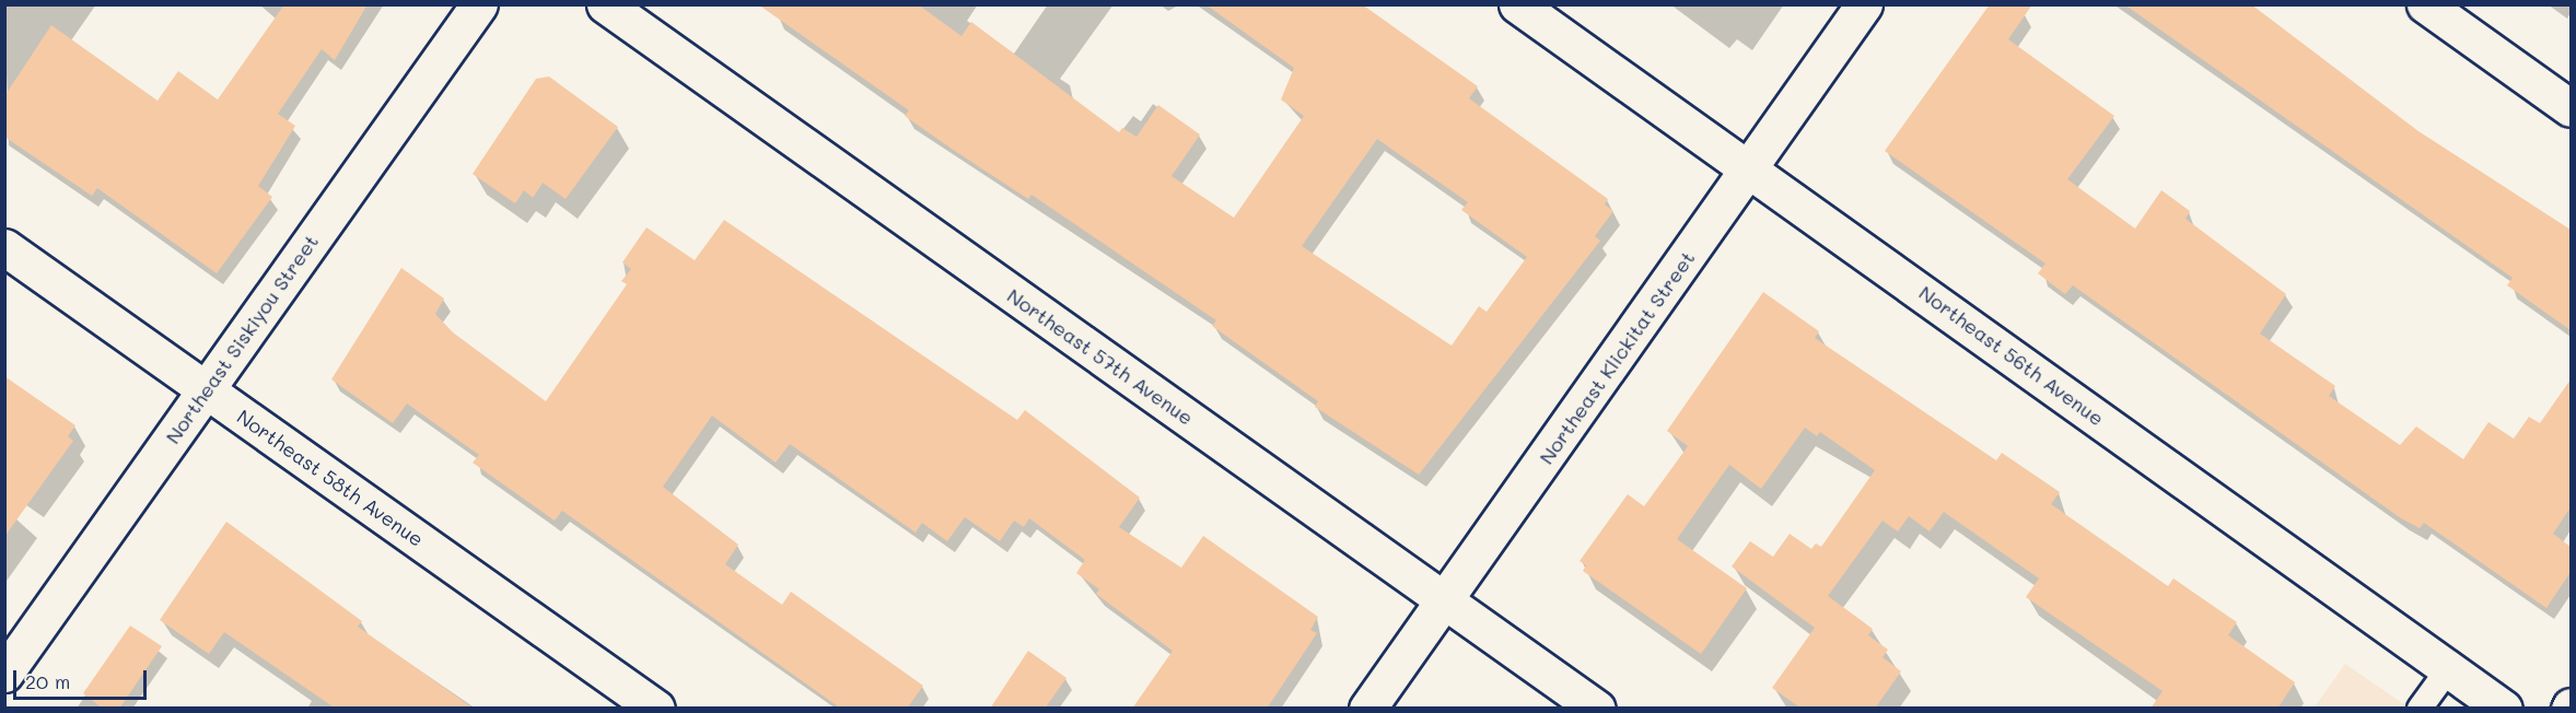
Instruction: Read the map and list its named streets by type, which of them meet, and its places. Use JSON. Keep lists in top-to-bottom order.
{
  "streets": {
    "street": [
      "Northeast Siskiyou Street",
      "Northeast 56th Avenue",
      "Northeast 57th Avenue",
      "Northeast Klickitat Street",
      "Northeast 58th Avenue"
    ]
  },
  "crossings": [
    ["Northeast Siskiyou Street", "Northeast 58th Avenue"],
    ["Northeast 56th Avenue", "Northeast Klickitat Street"],
    ["Northeast 57th Avenue", "Northeast Klickitat Street"]
  ],
  "scale_bar": "20 m"
}
